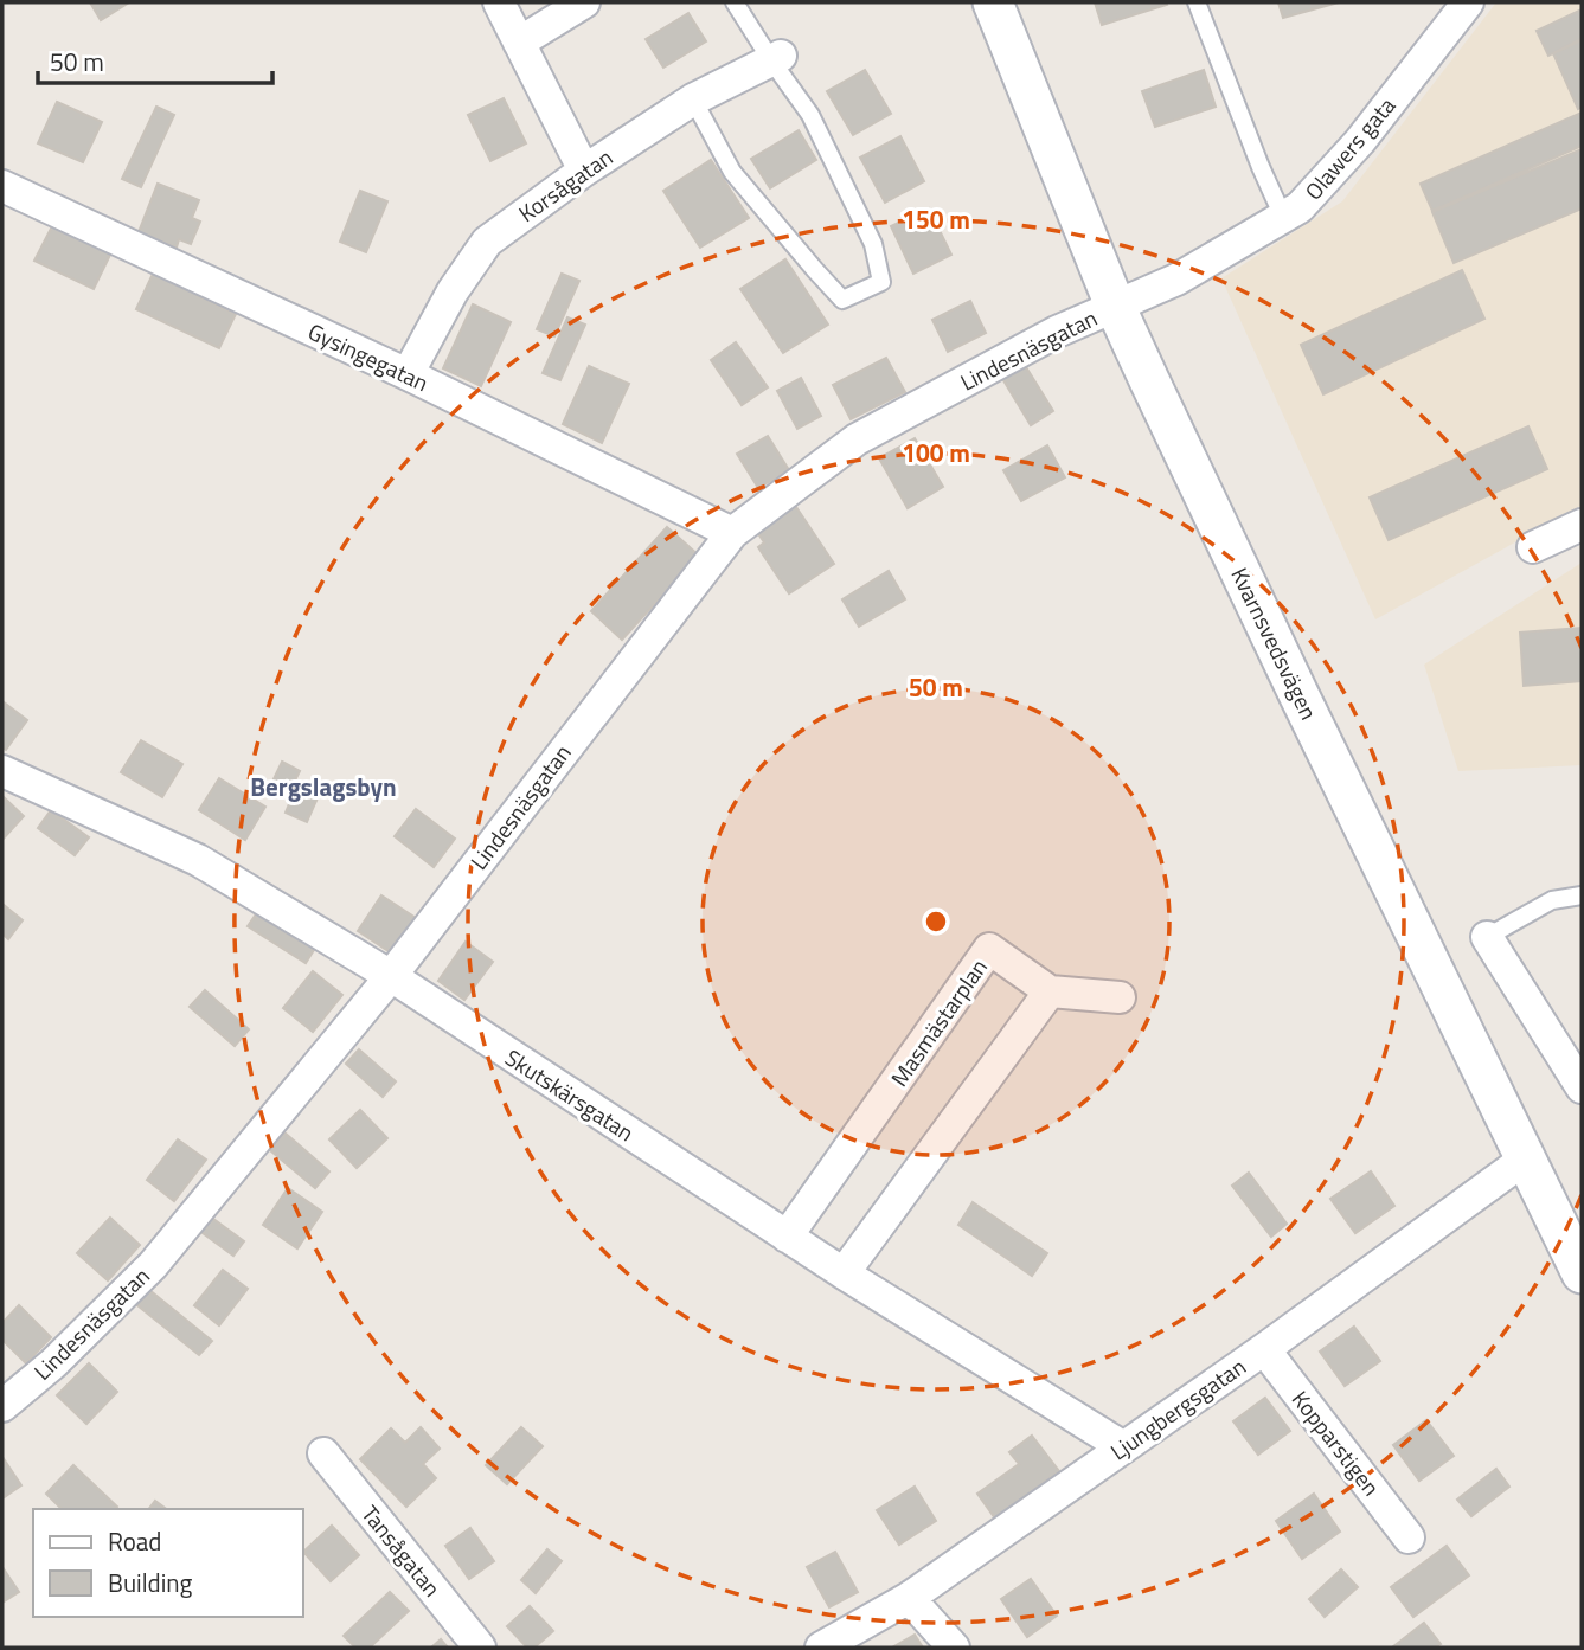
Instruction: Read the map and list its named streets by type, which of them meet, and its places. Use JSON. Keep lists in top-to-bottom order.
{
  "streets": {
    "street": [
      "Olawers gata",
      "Korsågatan",
      "Lindesnäsgatan",
      "Gysingegatan",
      "Kvarnsvedsvägen",
      "Masmästarplan",
      "Skutskärsgatan",
      "Ljungbergsgatan",
      "Kopparstigen",
      "Tansågatan"
    ]
  },
  "crossings": [
    ["Olawers gata", "Lindesnäsgatan"],
    ["Olawers gata", "Kvarnsvedsvägen"],
    ["Korsågatan", "Gysingegatan"],
    ["Lindesnäsgatan", "Gysingegatan"],
    ["Lindesnäsgatan", "Kvarnsvedsvägen"],
    ["Lindesnäsgatan", "Skutskärsgatan"],
    ["Kvarnsvedsvägen", "Ljungbergsgatan"],
    ["Masmästarplan", "Skutskärsgatan"],
    ["Skutskärsgatan", "Ljungbergsgatan"],
    ["Ljungbergsgatan", "Kopparstigen"]
  ],
  "districts": ["Bergslagsbyn"],
  "legend": ["Road", "Building"],
  "scale_bar": "50 m",
  "rings": ["150 m", "100 m", "50 m"]
}
